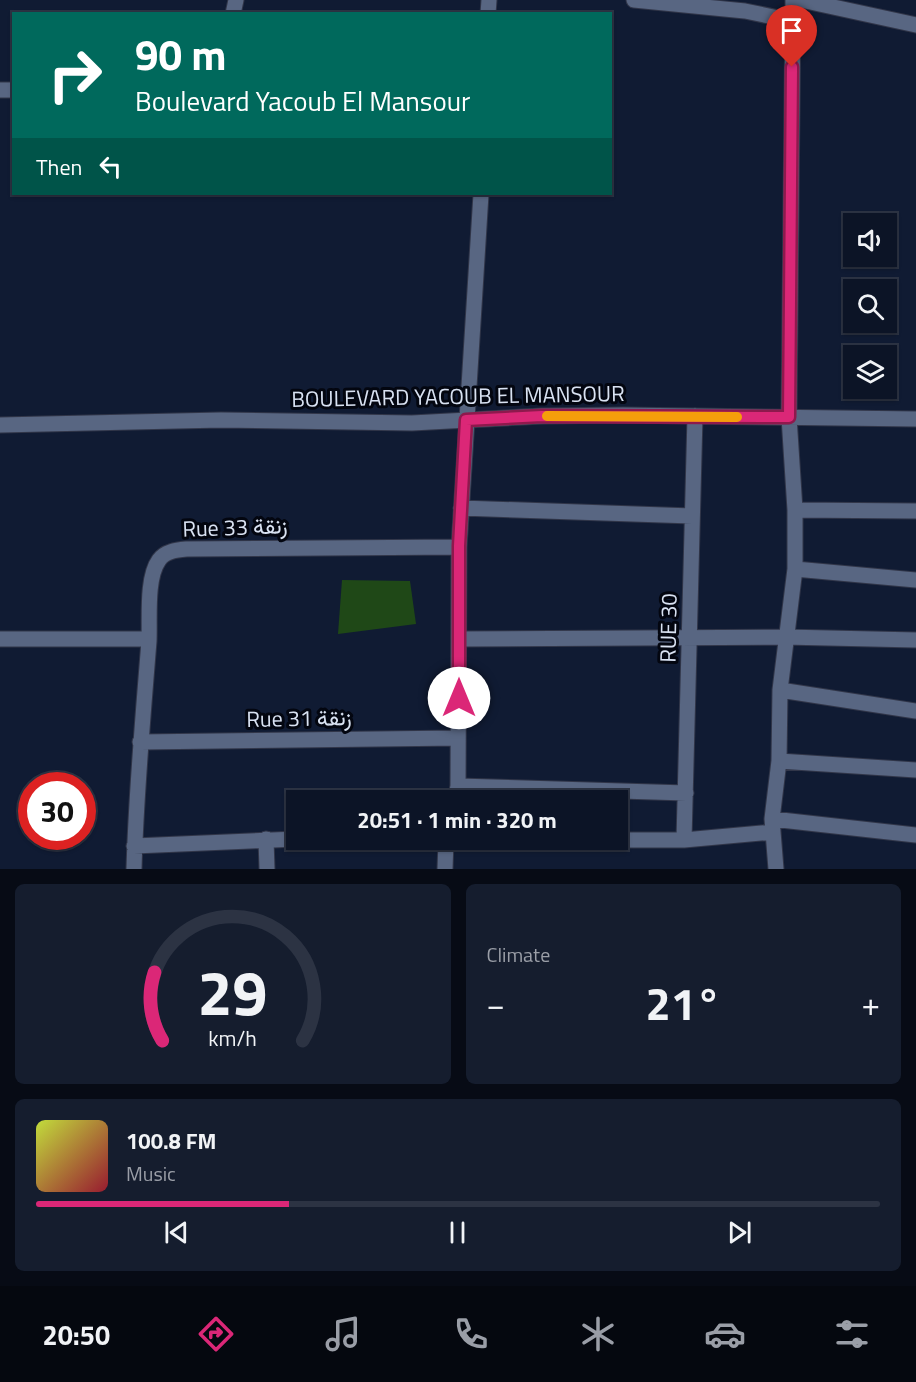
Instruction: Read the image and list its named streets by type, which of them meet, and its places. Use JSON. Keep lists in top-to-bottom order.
{
  "streets": {
    "street": [
      "BOULEVARD YACOUB EL MANSOUR",
      "Rue 33 زنقة",
      "RUE 30",
      "Rue 31 زنقة"
    ]
  },
  "crossings": [
    ["BOULEVARD YACOUB EL MANSOUR", "RUE 30"],
    ["Rue 33 زنقة", "Rue 31 زنقة"]
  ],
  "page": {
    "turn": ["90 m", "Boulevard Yacoub El Mansour"],
    "then": "Then",
    "limit": "30",
    "trip": "20:51 · 1 min · 320 m",
    "tile": "Climate",
    "heat": ["−", "21°", "+"],
    "song": ["100.8 FM", "Music"],
    "tabs": "20:50",
    "gauge": ["29", "km/h"]
  }
}
